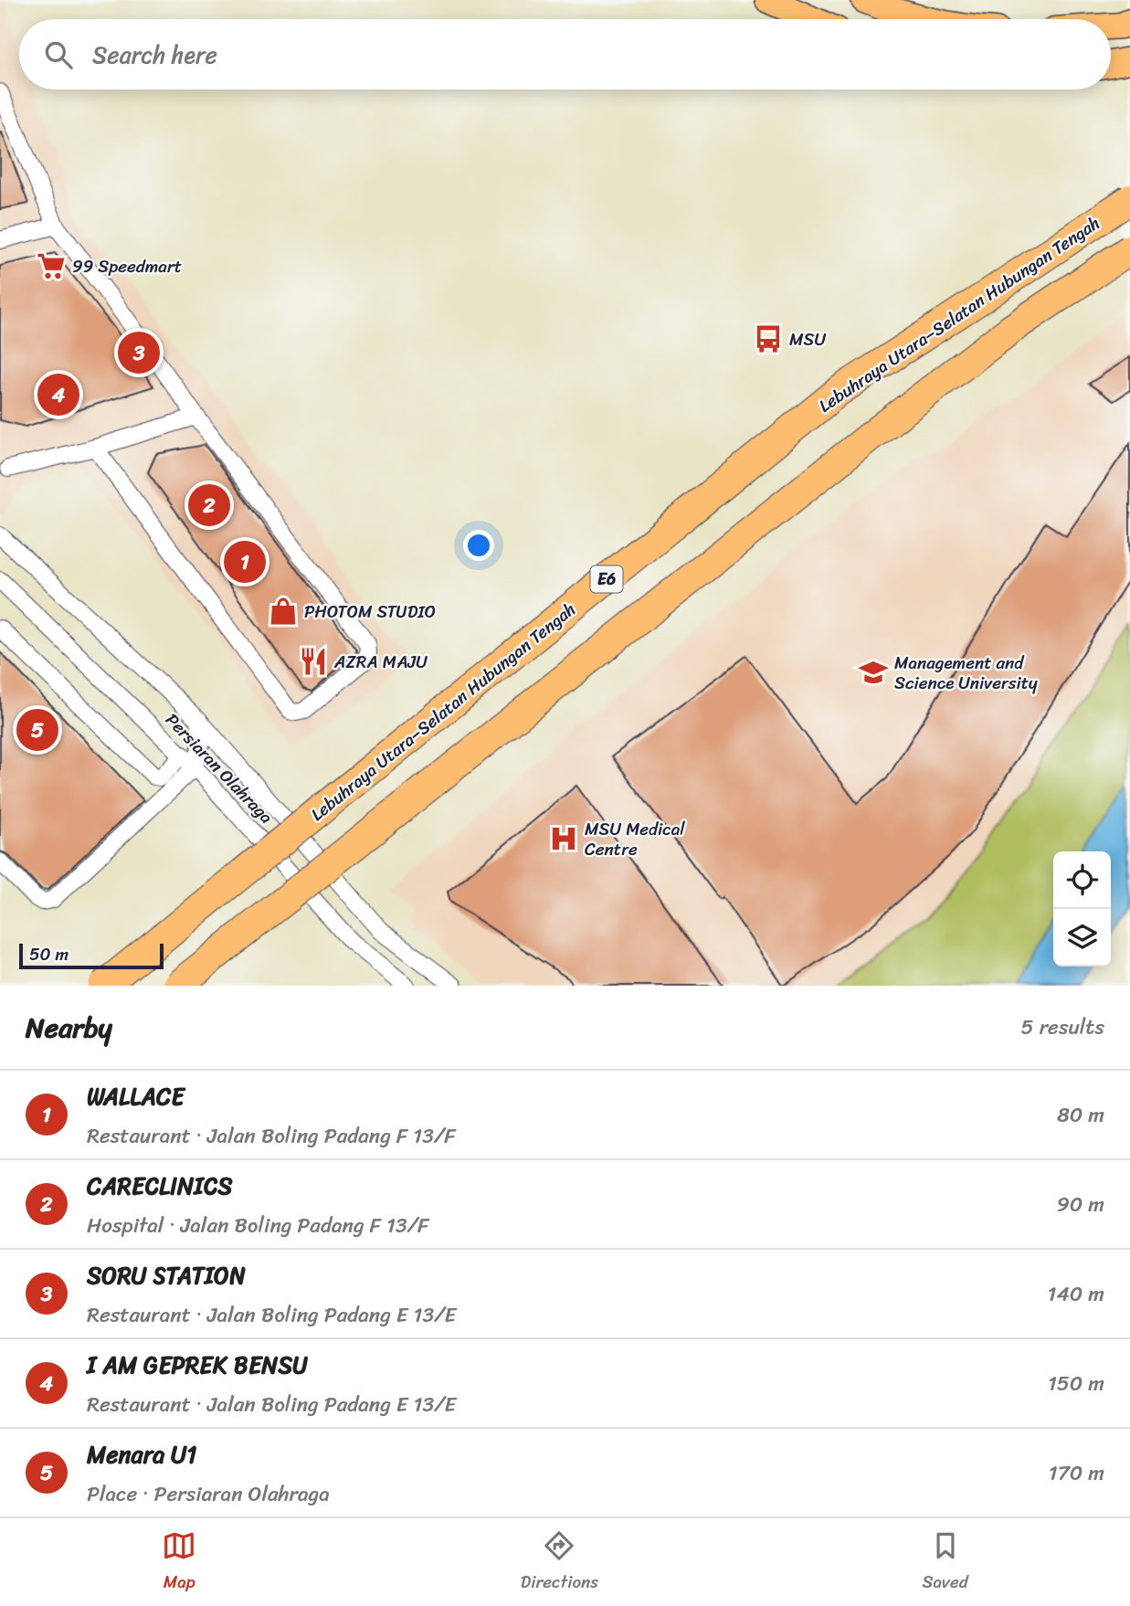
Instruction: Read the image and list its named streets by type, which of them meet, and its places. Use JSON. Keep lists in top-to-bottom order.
{
  "streets": {
    "highway": ["Lebuhraya Utara–Selatan Hubungan Tengah", "E6"],
    "street": ["Persiaran Olahraga"]
  },
  "places": {
    "supermarket": ["99 Speedmart"],
    "bus stop": ["MSU"],
    "shop": ["PHOTOM STUDIO"],
    "restaurant": ["AZRA MAJU"],
    "school or university": ["Management and Science University"],
    "hospital": ["MSU Medical Centre"]
  },
  "scale_bar": "50 m",
  "page": {
    "search": "Search here",
    "pins": [
      "3",
      "4",
      "2",
      "1",
      "5"
    ],
    "scale": "50 m",
    "heading": ["Nearby", "5 results"],
    "list": [
      {
        "mark": "1",
        "name": "WALLACE",
        "note": "Restaurant · Jalan Boling Padang F 13/F",
        "value": "80 m"
      },
      {
        "mark": "2",
        "name": "CARECLINICS",
        "note": "Hospital · Jalan Boling Padang F 13/F",
        "value": "90 m"
      },
      {
        "mark": "3",
        "name": "SORU STATION",
        "note": "Restaurant · Jalan Boling Padang E 13/E",
        "value": "140 m"
      },
      {
        "mark": "4",
        "name": "I AM GEPREK BENSU",
        "note": "Restaurant · Jalan Boling Padang E 13/E",
        "value": "150 m"
      },
      {
        "mark": "5",
        "name": "Menara U1",
        "note": "Place · Persiaran Olahraga",
        "value": "170 m"
      }
    ],
    "nav": ["Map", "Directions", "Saved"]
  }
}
